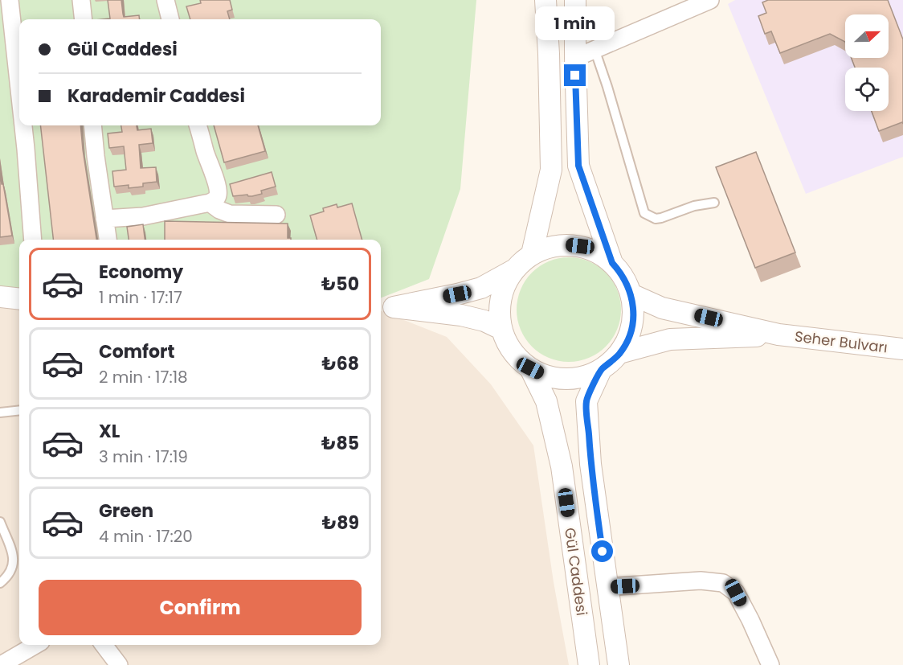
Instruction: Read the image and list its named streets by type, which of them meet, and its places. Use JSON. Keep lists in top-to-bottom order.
{
  "streets": {
    "street": ["Seher Bulvarı", "Gül Caddesi"]
  },
  "crossings": [
    ["Seher Bulvarı", "Gül Caddesi"]
  ],
  "north": "right",
  "page": {
    "bubble": "1 min",
    "banner": ["Gül Caddesi", "Karademir Caddesi"],
    "list": [
      {
        "name": "Economy",
        "note": "1 min · 17:17",
        "value": "₺50"
      },
      {
        "name": "Comfort",
        "note": "2 min · 17:18",
        "value": "₺68"
      },
      {
        "name": "XL",
        "note": "3 min · 17:19",
        "value": "₺85"
      },
      {
        "name": "Green",
        "note": "4 min · 17:20",
        "value": "₺89"
      }
    ],
    "buttons": "Confirm"
  }
}
